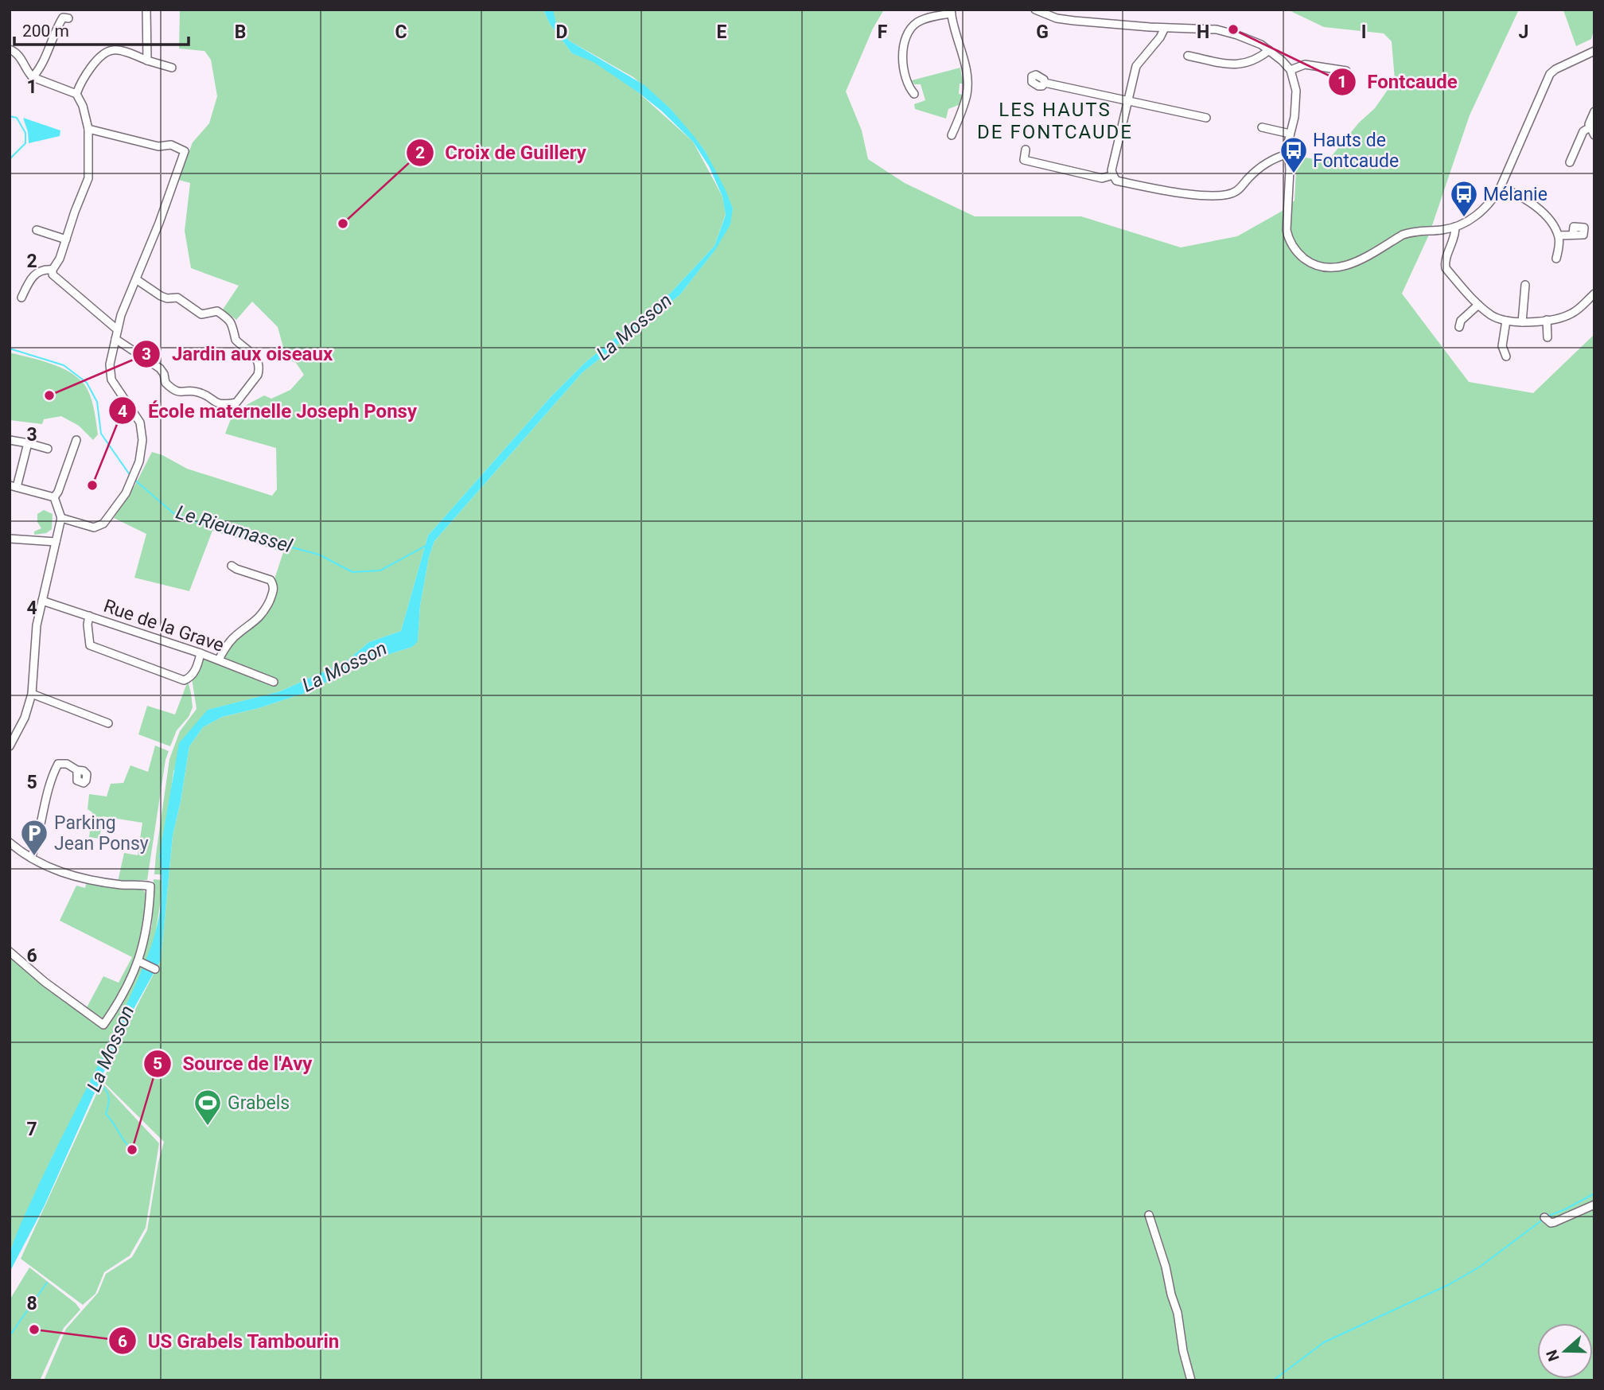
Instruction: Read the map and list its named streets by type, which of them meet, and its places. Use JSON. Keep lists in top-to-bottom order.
{
  "streets": {
    "street": ["Rue de la Grave"]
  },
  "districts": ["LES HAUTS DE FONTCAUDE"],
  "water": ["La Mosson", "Le Rieumassel"],
  "places": {
    "other": [
      "Fontcaude",
      "Croix de Guillery",
      "Jardin aux oiseaux",
      "École maternelle Joseph Ponsy",
      "Source de l'Avy",
      "US Grabels Tambourin"
    ],
    "bus stop": ["Hauts de Fontcaude", "Mélanie"],
    "parking": ["Parking Jean Ponsy"],
    "sports": ["Grabels"]
  },
  "scale_bar": "200 m",
  "north": "left",
  "grid": {
    "columns": [
      "B",
      "C",
      "D",
      "E",
      "F",
      "G",
      "H",
      "I",
      "J"
    ],
    "rows": [
      "1",
      "2",
      "3",
      "4",
      "5",
      "6",
      "7",
      "8"
    ]
  }
}
